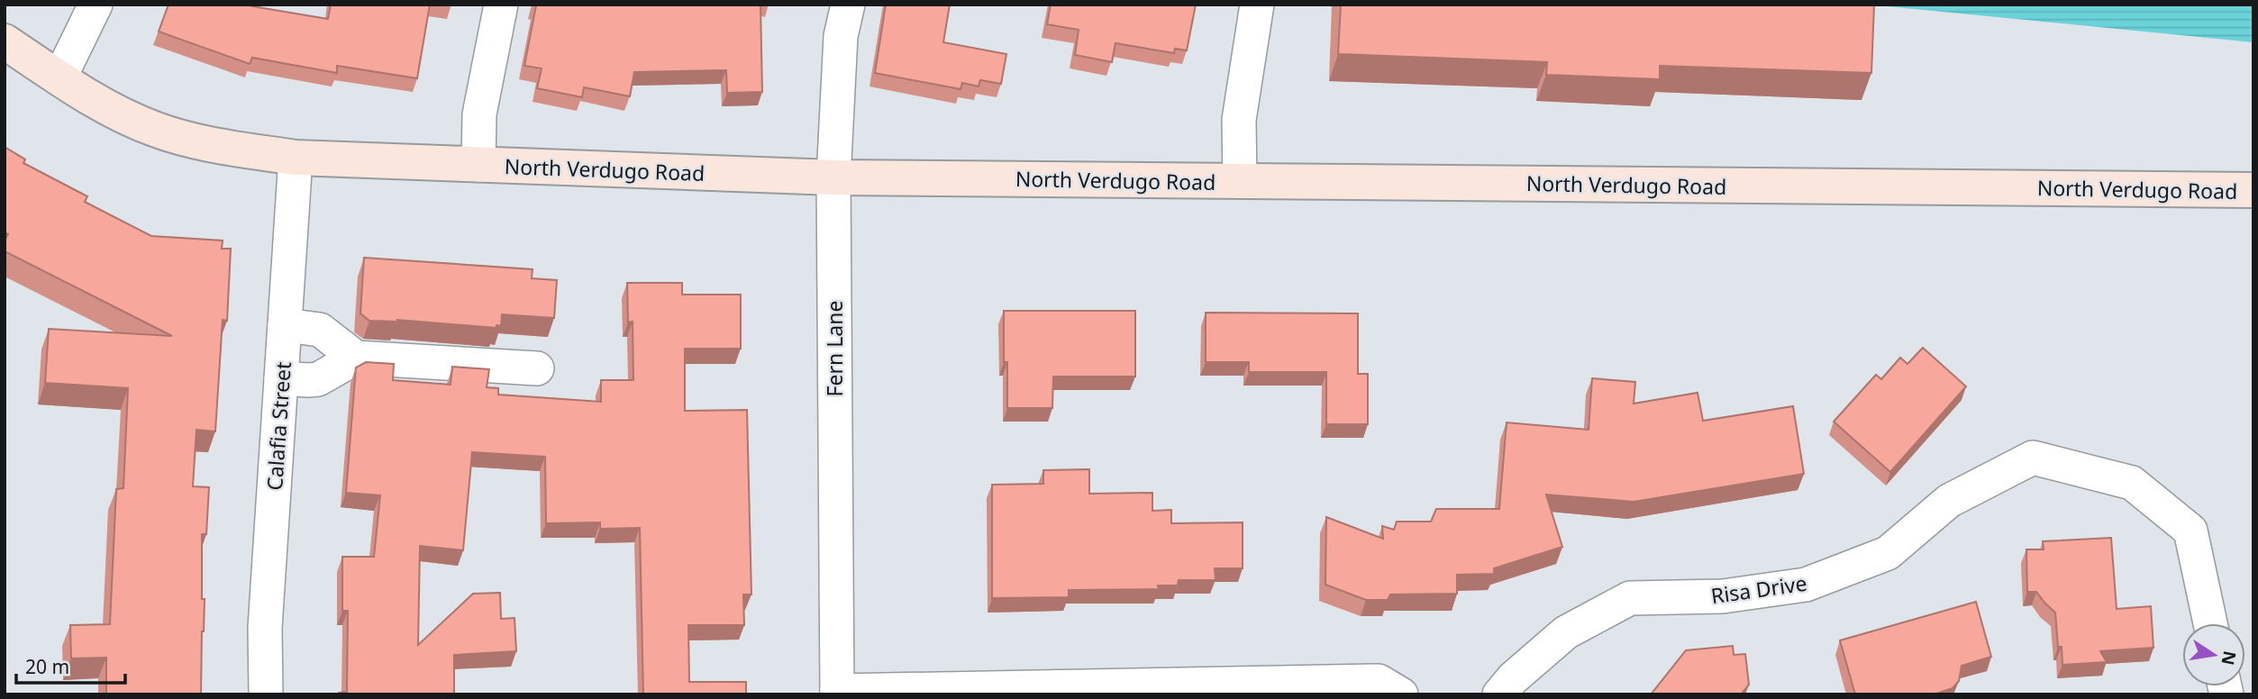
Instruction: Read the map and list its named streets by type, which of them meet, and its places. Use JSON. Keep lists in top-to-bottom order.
{
  "streets": {
    "main road": ["North Verdugo Road"],
    "street": ["Fern Lane", "Calafia Street", "Risa Drive"]
  },
  "crossings": [
    ["North Verdugo Road", "Fern Lane"],
    ["North Verdugo Road", "Calafia Street"]
  ],
  "scale_bar": "20 m",
  "north": "right"
}
